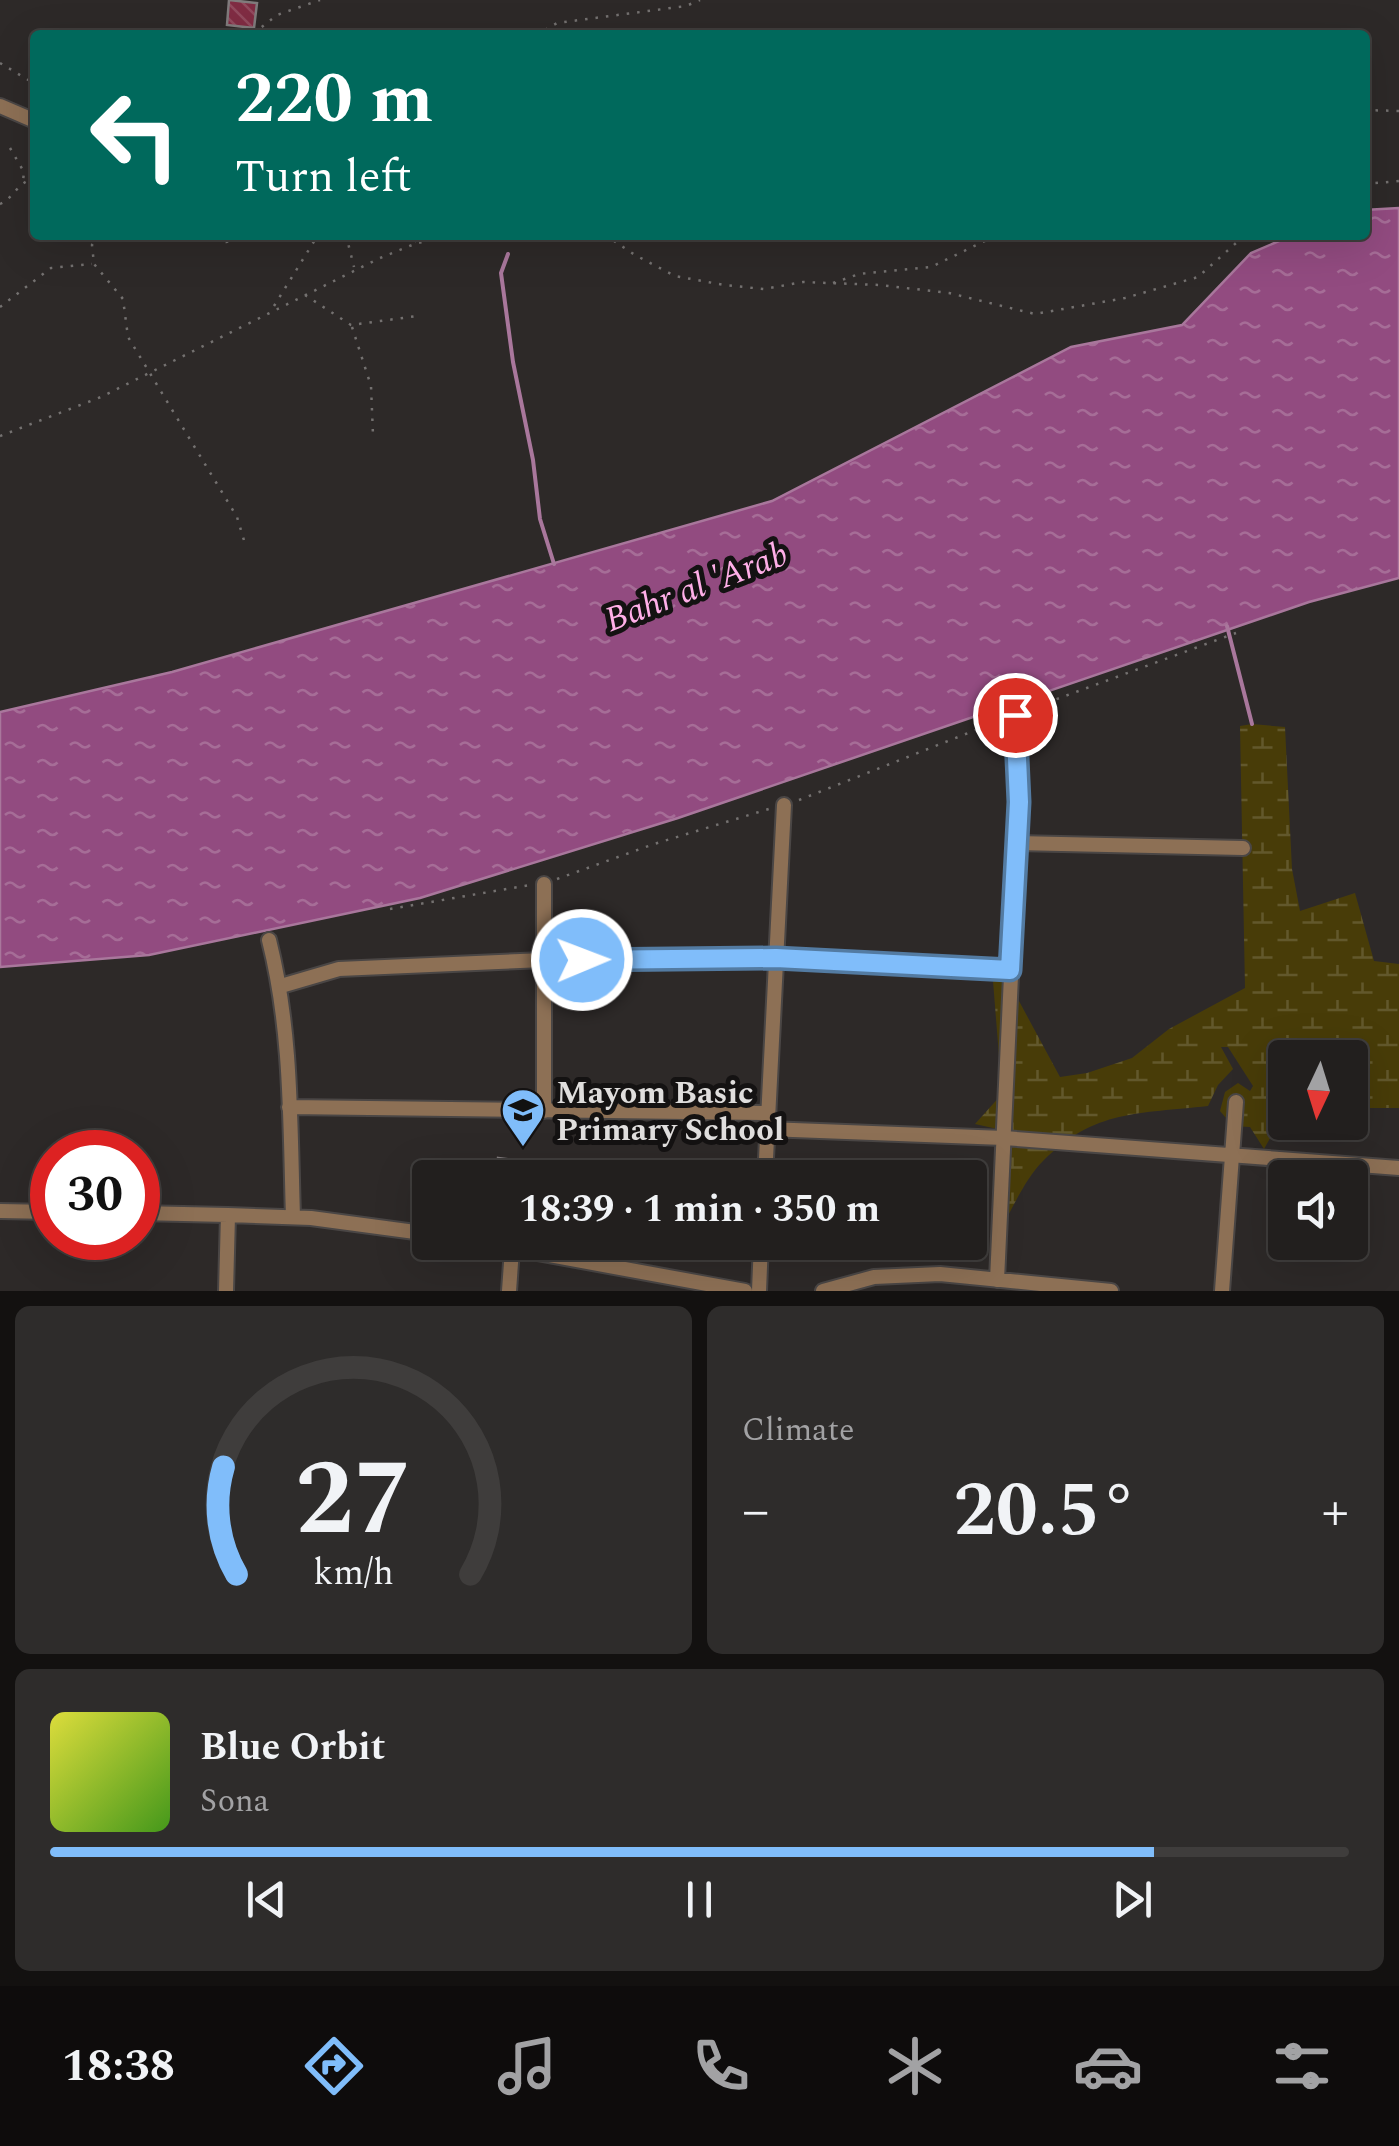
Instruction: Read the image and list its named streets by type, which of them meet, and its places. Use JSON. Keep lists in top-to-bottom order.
{
  "water": ["Bahr al 'Arab"],
  "places": {
    "school or university": ["Mayom Basic Primary School"]
  },
  "north": "bottom",
  "page": {
    "turn": ["220 m", "Turn left"],
    "limit": "30",
    "trip": "18:39 · 1 min · 350 m",
    "tile": "Climate",
    "heat": ["−", "20.5°", "+"],
    "song": ["Blue Orbit", "Sona"],
    "tabs": "18:38",
    "gauge": ["27", "km/h"]
  }
}
